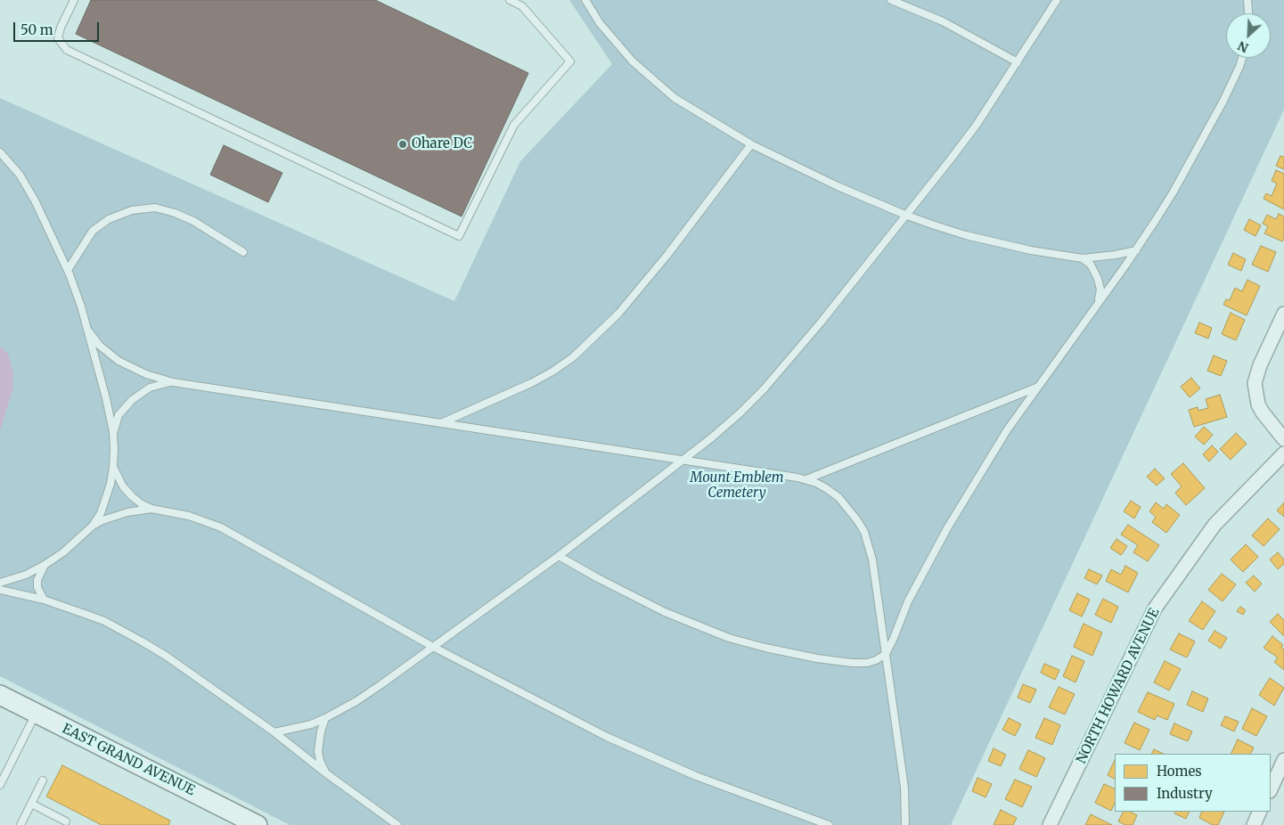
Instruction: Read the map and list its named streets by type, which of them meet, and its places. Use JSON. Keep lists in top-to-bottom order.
{
  "streets": {
    "main road": ["EAST GRAND AVENUE"],
    "street": ["NORTH HOWARD AVENUE"]
  },
  "parks": ["Mount Emblem Cemetery"],
  "places": ["Ohare DC"],
  "legend": ["Homes", "Industry"],
  "scale_bar": "50 m",
  "north": "bottom left"
}
